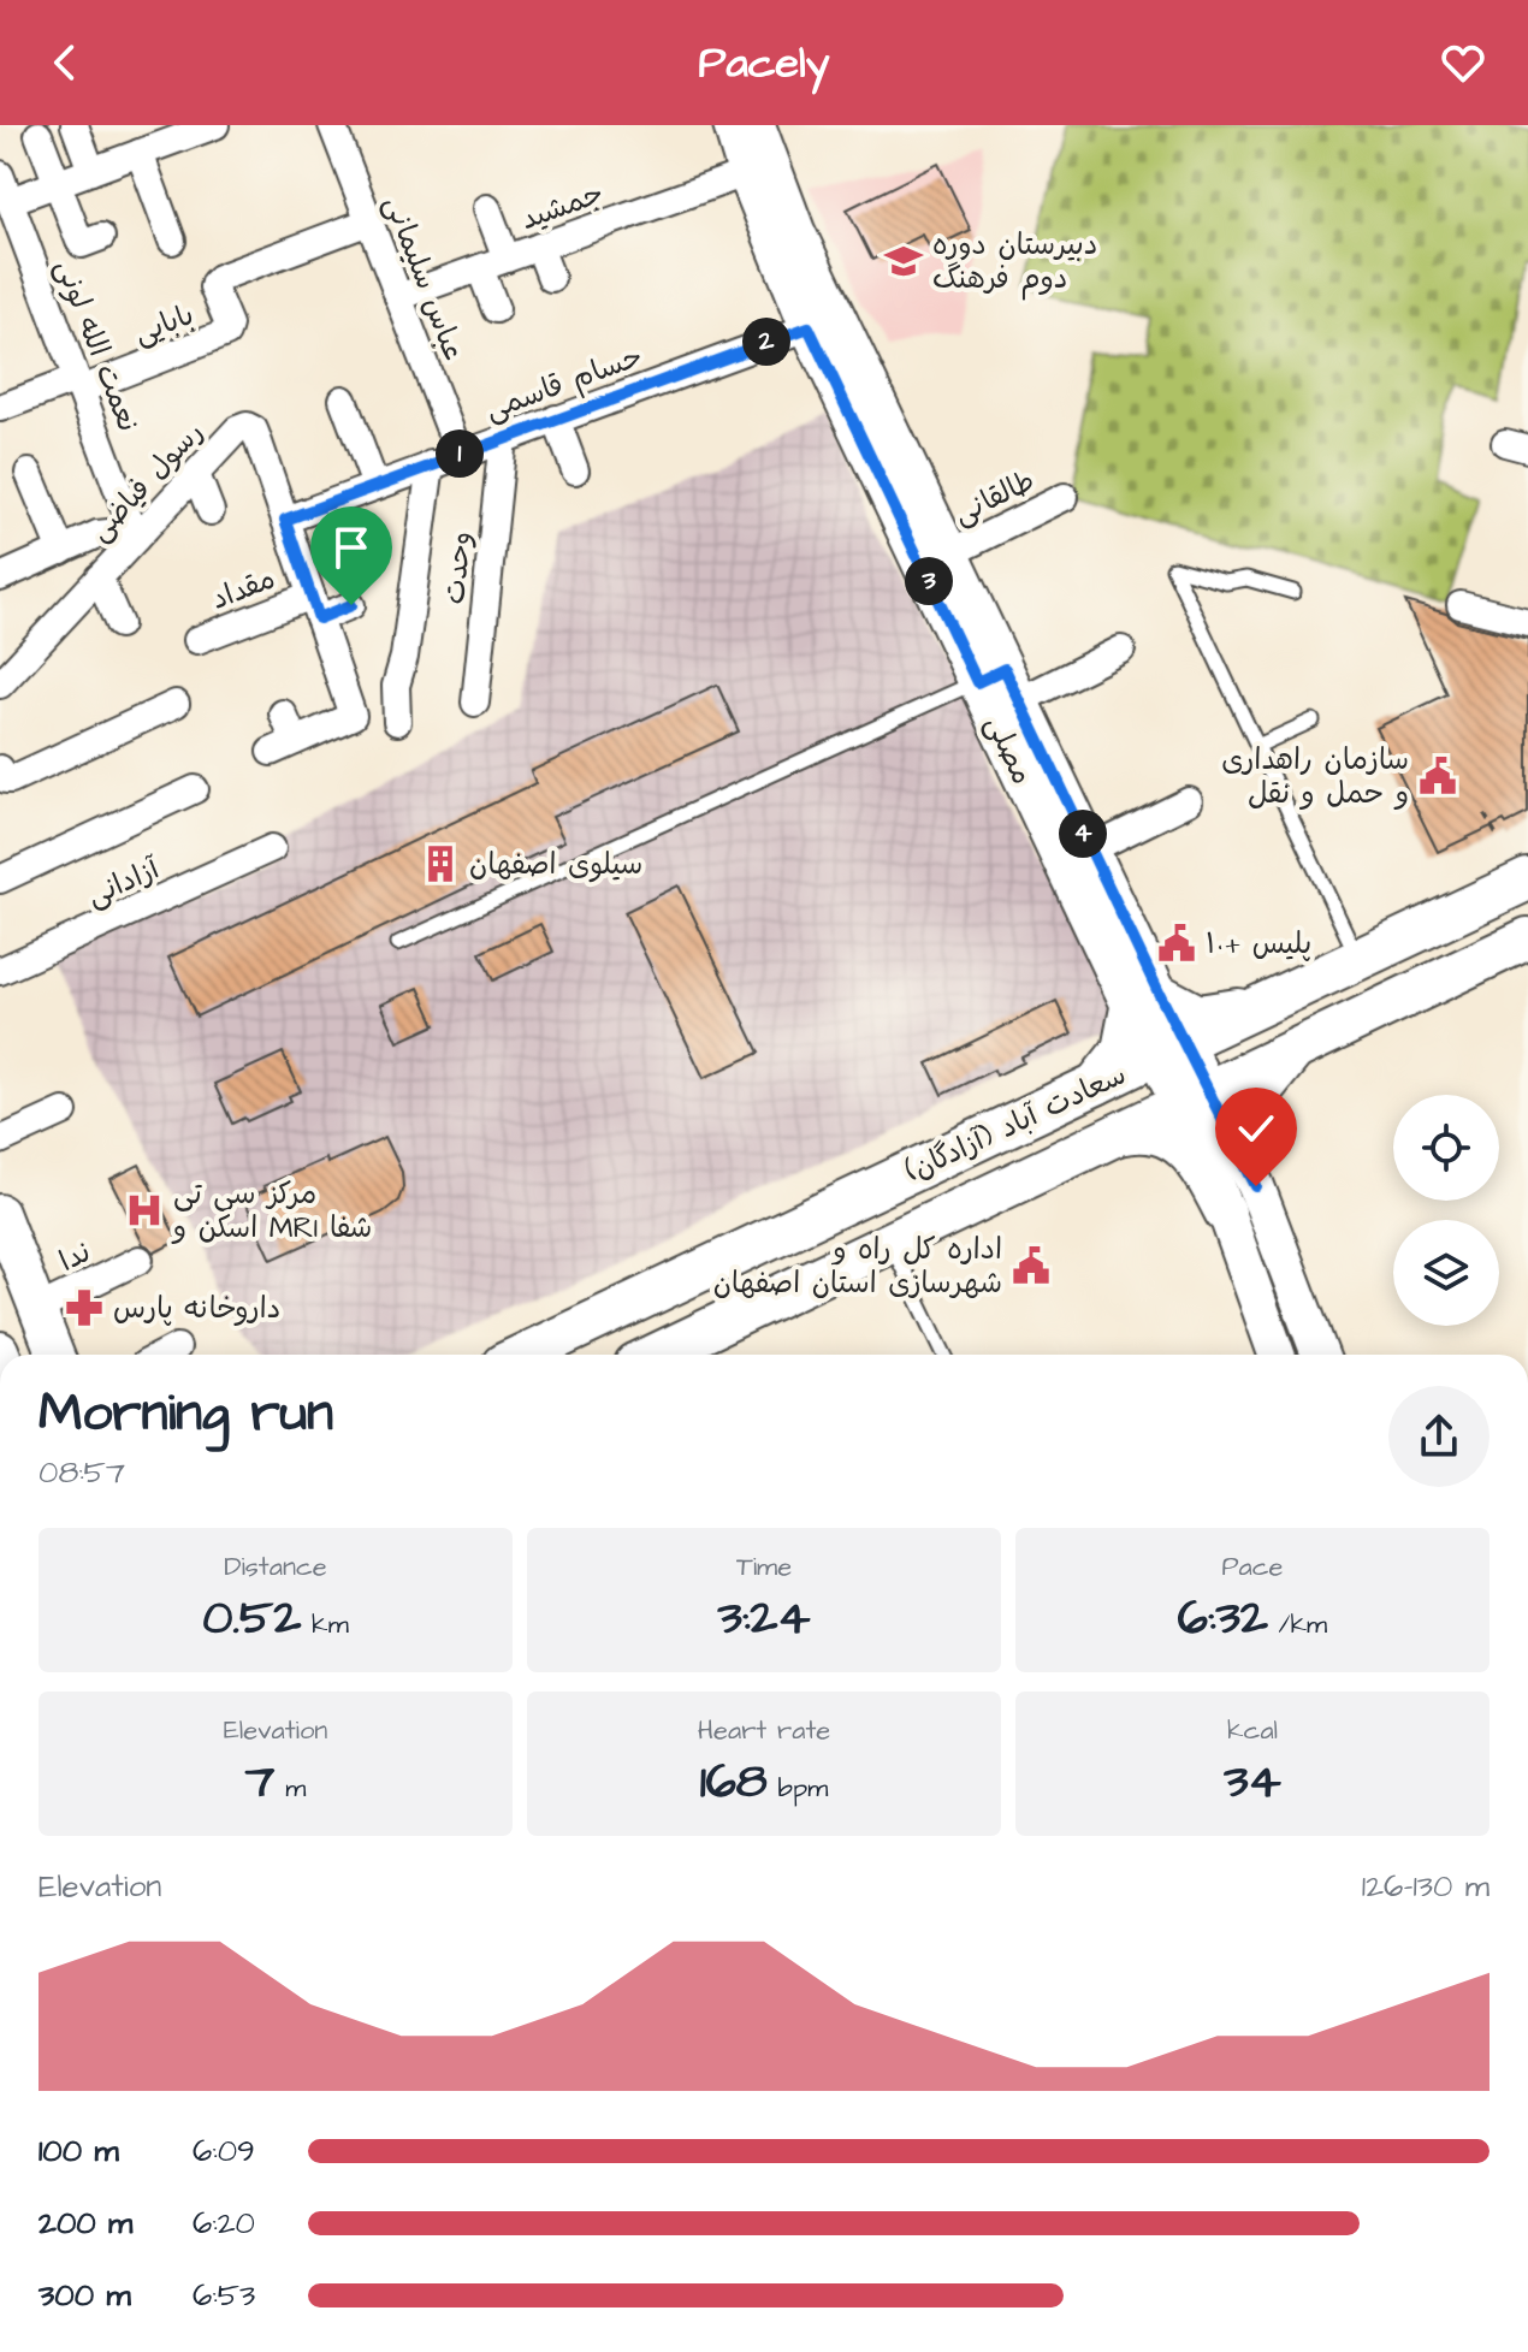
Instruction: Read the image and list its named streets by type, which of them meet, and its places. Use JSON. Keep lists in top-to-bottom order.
{
  "streets": {
    "main road": ["مصلی", "سعادت آباد (آزادگان)"],
    "street": [
      "جمشید",
      "عباس سلیمانی",
      "بابایی",
      "نعمت الله لونی",
      "حسام قاسمی",
      "رسول فیاضی",
      "طالقانی",
      "وحدت",
      "مقداد",
      "آزادانی",
      "ندا"
    ]
  },
  "crossings": [
    ["جمشید", "عباس سلیمانی"],
    ["جمشید", "مصلی"],
    ["عباس سلیمانی", "بابایی"],
    ["عباس سلیمانی", "حسام قاسمی"],
    ["بابایی", "نعمت الله لونی"],
    ["نعمت الله لونی", "رسول فیاضی"],
    ["حسام قاسمی", "رسول فیاضی"],
    ["حسام قاسمی", "وحدت"],
    ["حسام قاسمی", "مصلی"],
    ["رسول فیاضی", "مقداد"],
    ["طالقانی", "مصلی"],
    ["مصلی", "سعادت آباد (آزادگان)"]
  ],
  "places": {
    "school or university": ["دبیرستان دوره دوم فرهنگ"],
    "public building": ["سازمان راهداری و حمل و نقل", "پلیس +۱۰", "اداره کل راه و شهرسازی استان اصفهان"],
    "building": ["سیلوی اصفهان"],
    "hospital": ["مرکز سی تی اسکن و MRI شفا"],
    "pharmacy": ["داروخانه پارس"]
  },
  "page": {
    "header": "Pacely",
    "pins": [
      "2",
      "1",
      "3",
      "4"
    ],
    "heading": ["Morning run", "08:57"],
    "stats": [
      ["Distance", "0.52 km"],
      ["Time", "3:24"],
      ["Pace", "6:32 /km"],
      ["Elevation", "7 m"],
      ["Heart rate", "168 bpm"],
      ["kcal", "34"]
    ],
    "chart": ["Elevation", "126–130 m"],
    "list": [
      {
        "name": "100 m",
        "note": "6:09"
      },
      {
        "name": "200 m",
        "note": "6:20"
      },
      {
        "name": "300 m",
        "note": "6:53"
      }
    ]
  }
}
